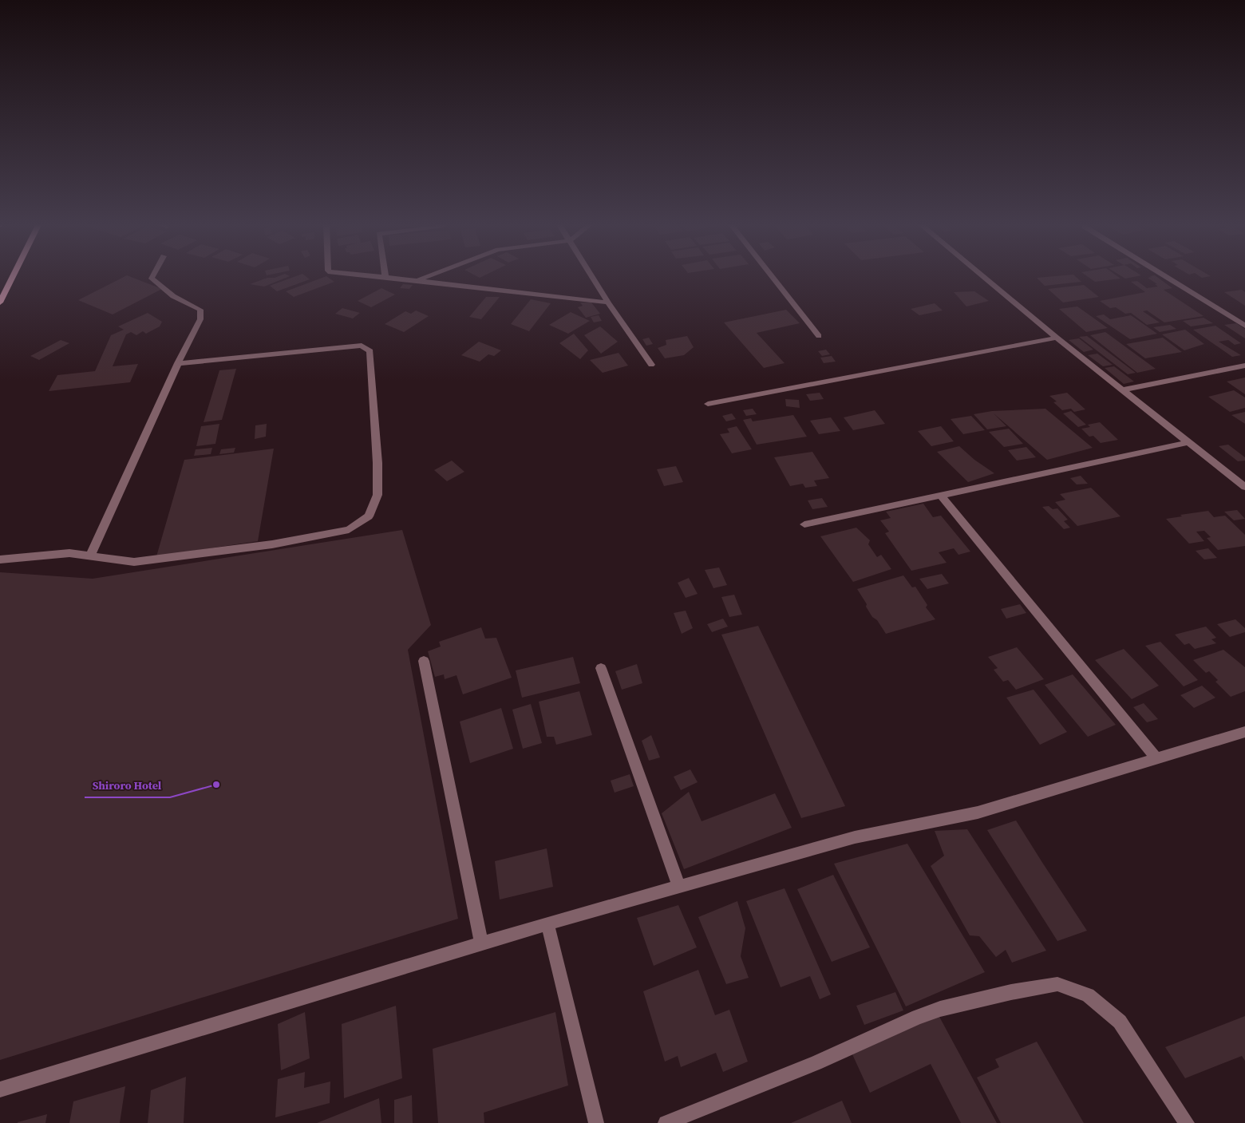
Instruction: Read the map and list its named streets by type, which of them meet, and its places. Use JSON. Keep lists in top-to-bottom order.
{
  "places": ["Shiroro Hotel"]
}
